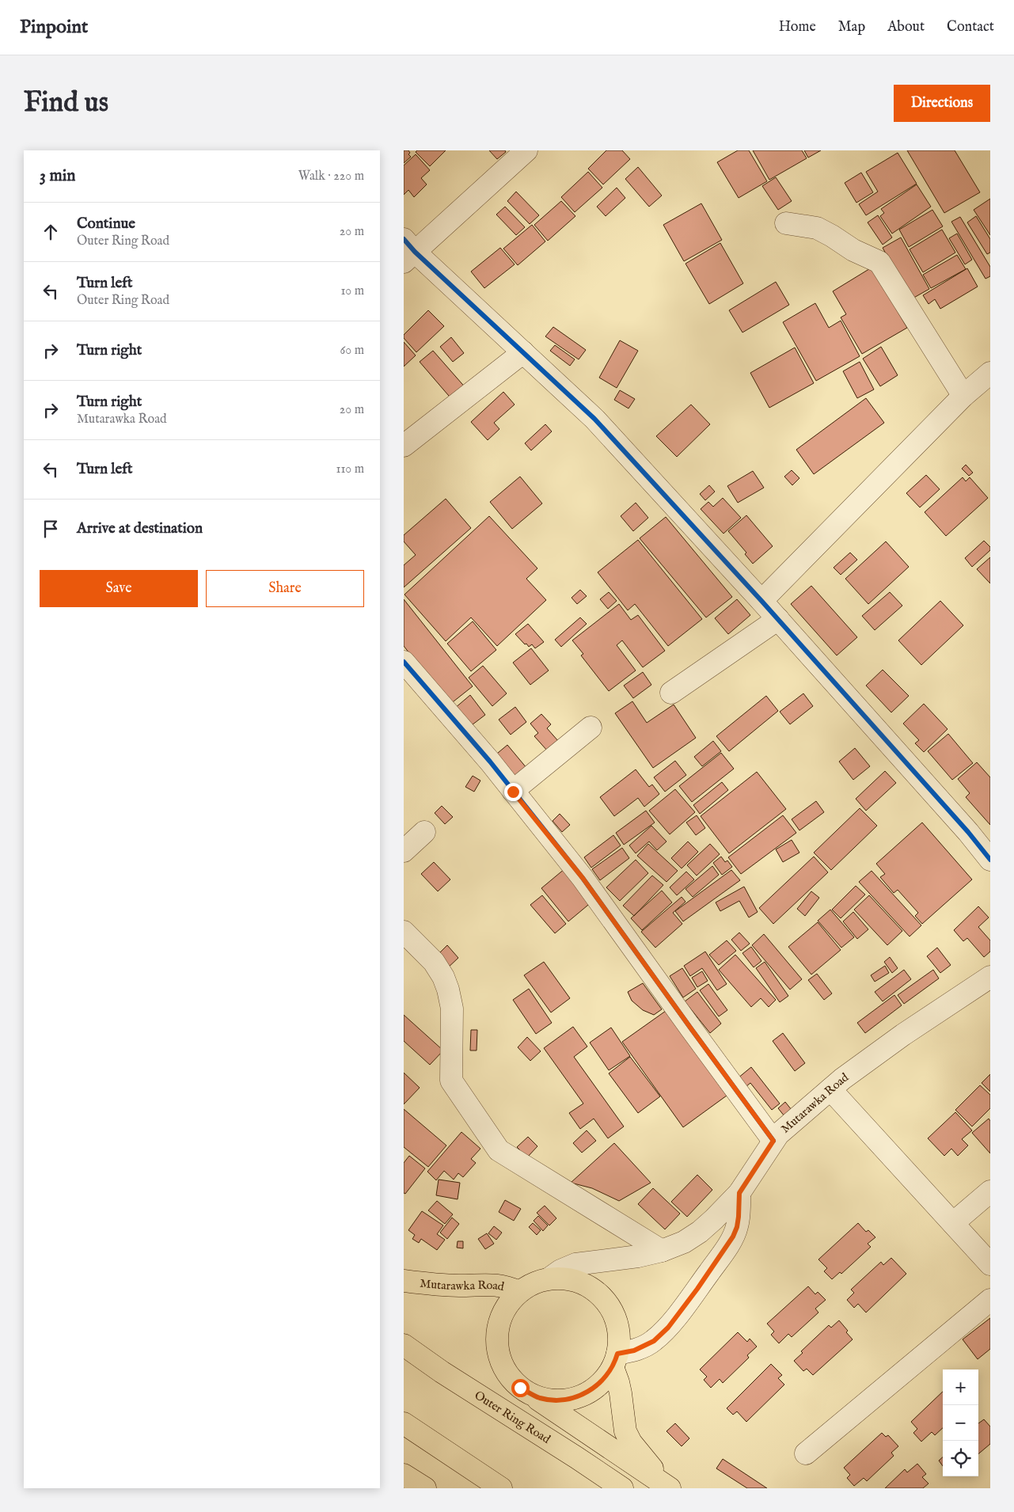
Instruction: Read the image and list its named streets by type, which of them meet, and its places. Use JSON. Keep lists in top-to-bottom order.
{
  "streets": {
    "main road": ["Mutarawka Road", "Outer Ring Road"]
  },
  "page": {
    "header": "Pinpoint",
    "nav": [
      "Home",
      "Map",
      "About",
      "Contact"
    ],
    "buttons": [
      "Directions",
      ["Save", "Share"]
    ],
    "title": "Find us",
    "heading": ["3 min", "Walk · 220 m"],
    "list": [
      ["Continue", "Outer Ring Road", "20 m"],
      ["Turn left", "Outer Ring Road", "10 m"],
      ["Turn right", "60 m"],
      ["Turn right", "Mutarawka Road", "20 m"],
      ["Turn left", "110 m"],
      "Arrive at destination"
    ],
    "map_buttons": ["+", "−"]
  }
}
